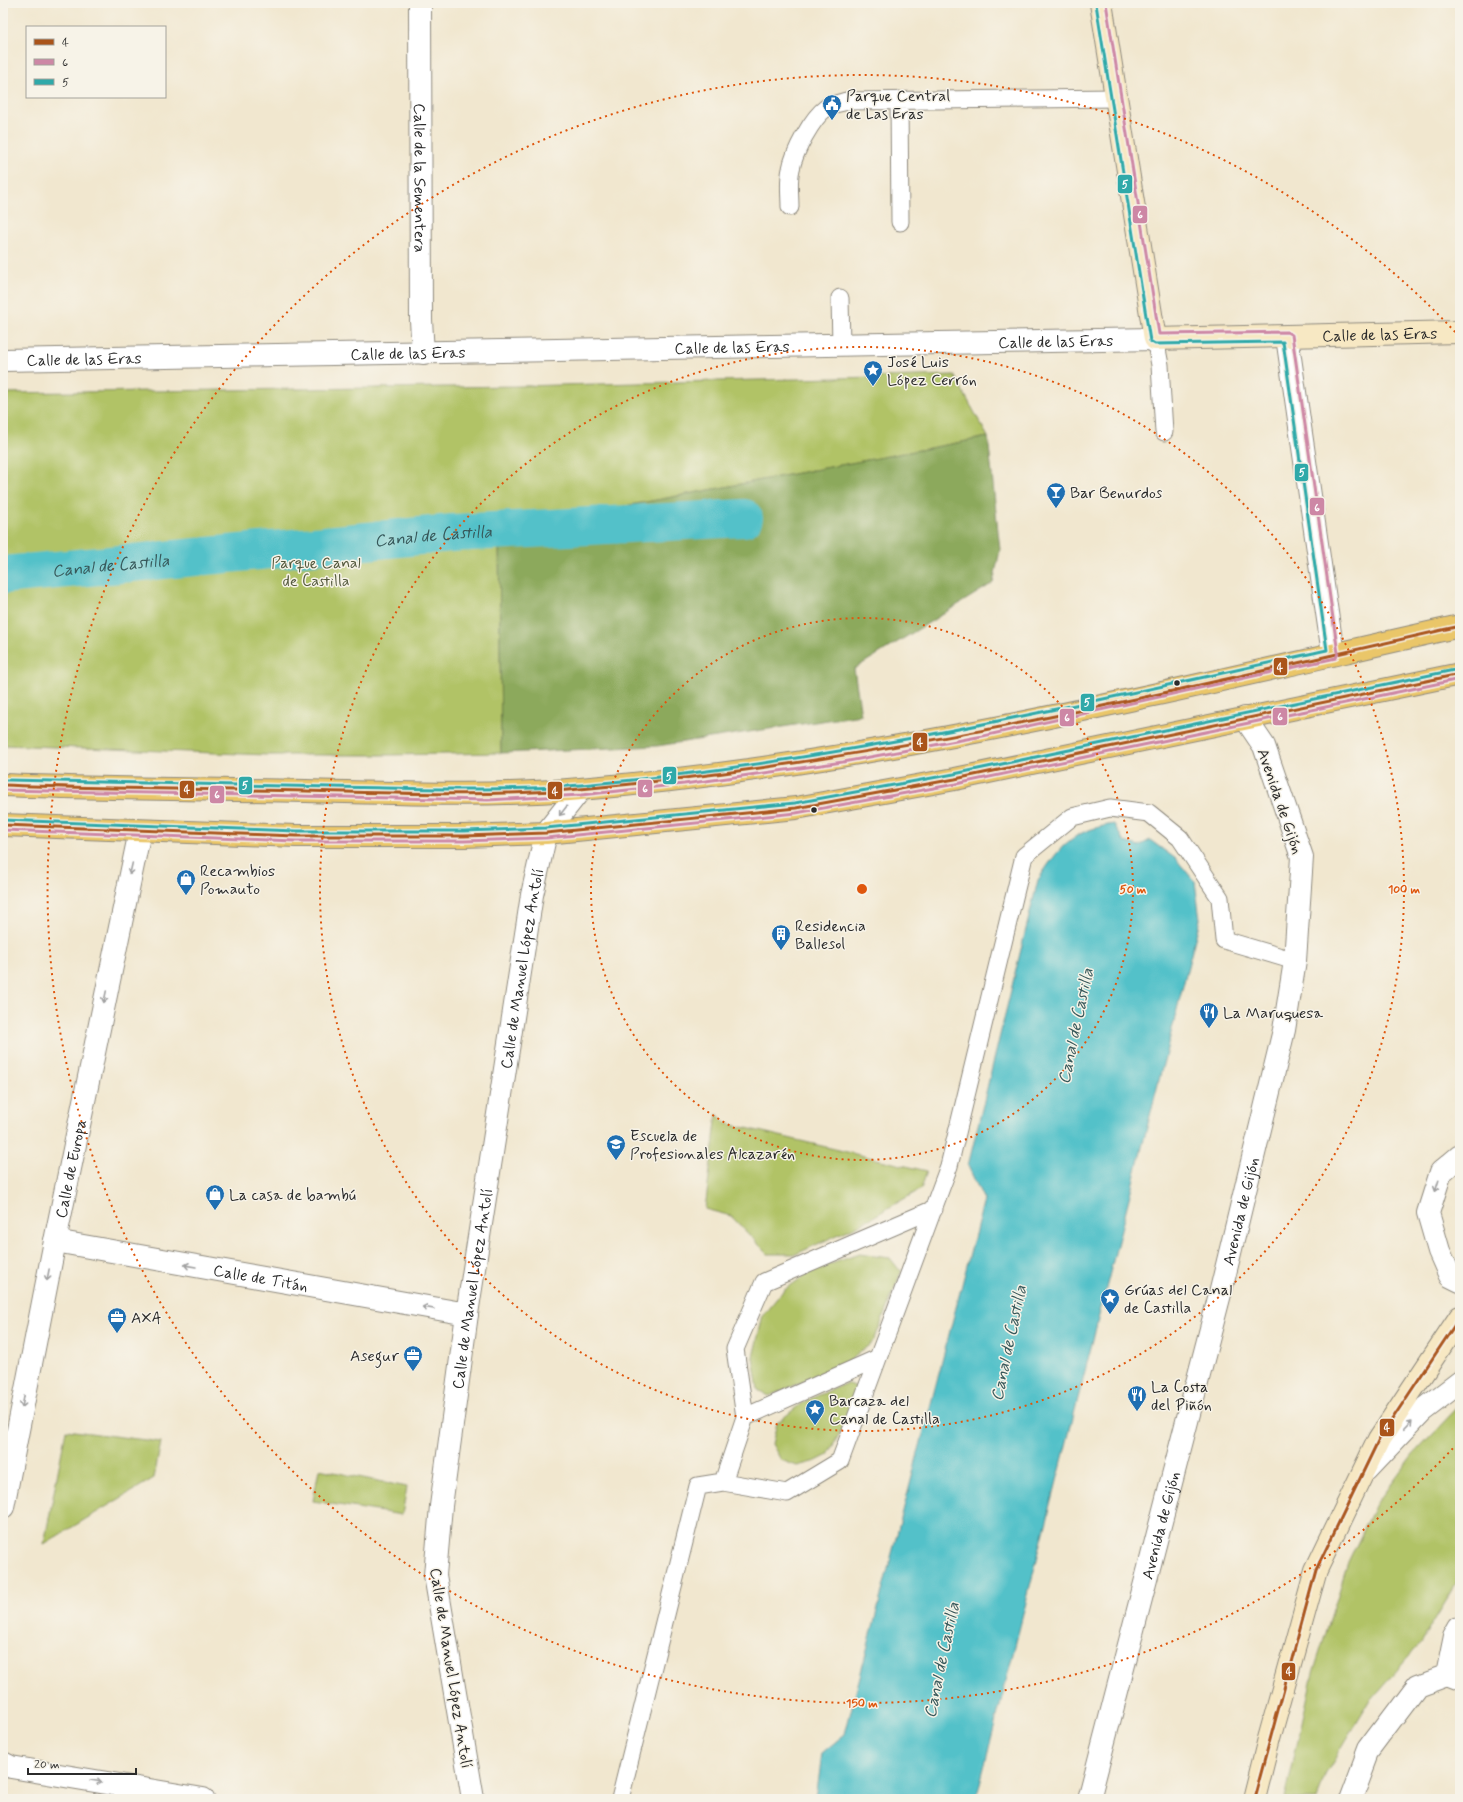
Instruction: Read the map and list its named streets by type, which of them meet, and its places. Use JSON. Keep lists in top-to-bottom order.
{
  "streets": {
    "main road": ["Calle de las Eras"],
    "street": [
      "Calle de la Sementera",
      "Avenida de Gijón",
      "Calle de Manuel López Antolí",
      "Calle de Europa",
      "Calle de Titán"
    ]
  },
  "crossings": [
    ["Calle de la Sementera", "Calle de las Eras"],
    ["Calle de Manuel López Antolí", "Calle de Titán"],
    ["Calle de Europa", "Calle de Titán"]
  ],
  "one_way": ["Calle de Europa", "Calle de Titán"],
  "water": ["Canal de Castilla"],
  "parks": ["Parque Canal de Castilla"],
  "places": {
    "public building": ["Parque Central de Las Eras"],
    "place": ["José Luis López Cerrón", "Grúas del Canal de Castilla", "Barcaza del Canal de Castilla"],
    "bar": ["Bar Benurdos"],
    "shop": ["Recambios Pomauto", "La casa de bambú"],
    "building": ["Residencia Ballesol"],
    "restaurant": ["La Maruquesa", "La Costa del Piñón"],
    "school or university": ["Escuela de Profesionales Alcazarén"],
    "office": ["AXA", "Asegur"]
  },
  "lines": ["transit line 6", "transit line 5", "transit line 4"],
  "legend": ["4", "6", "5"],
  "scale_bar": "20 m",
  "rings": ["50 m", "100 m", "150 m"]
}
